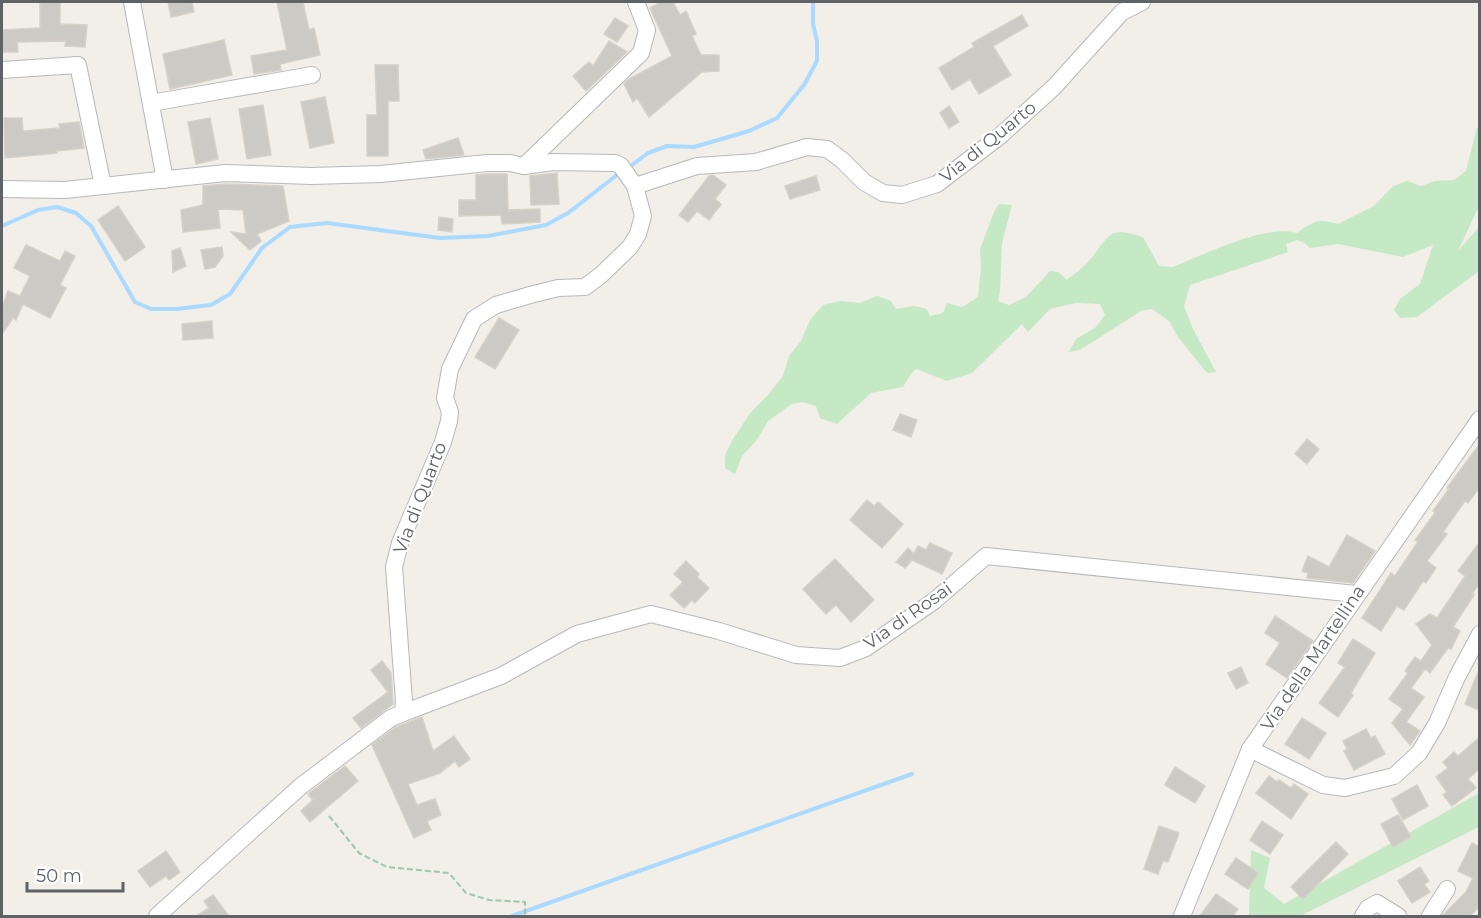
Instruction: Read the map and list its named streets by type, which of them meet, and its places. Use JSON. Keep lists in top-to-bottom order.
{
  "streets": {
    "street": ["Via di Quarto", "Via di Rosai", "Via della Martellina"]
  },
  "crossings": [
    ["Via di Quarto", "Via di Rosai"],
    ["Via di Rosai", "Via della Martellina"]
  ],
  "scale_bar": "50 m"
}
